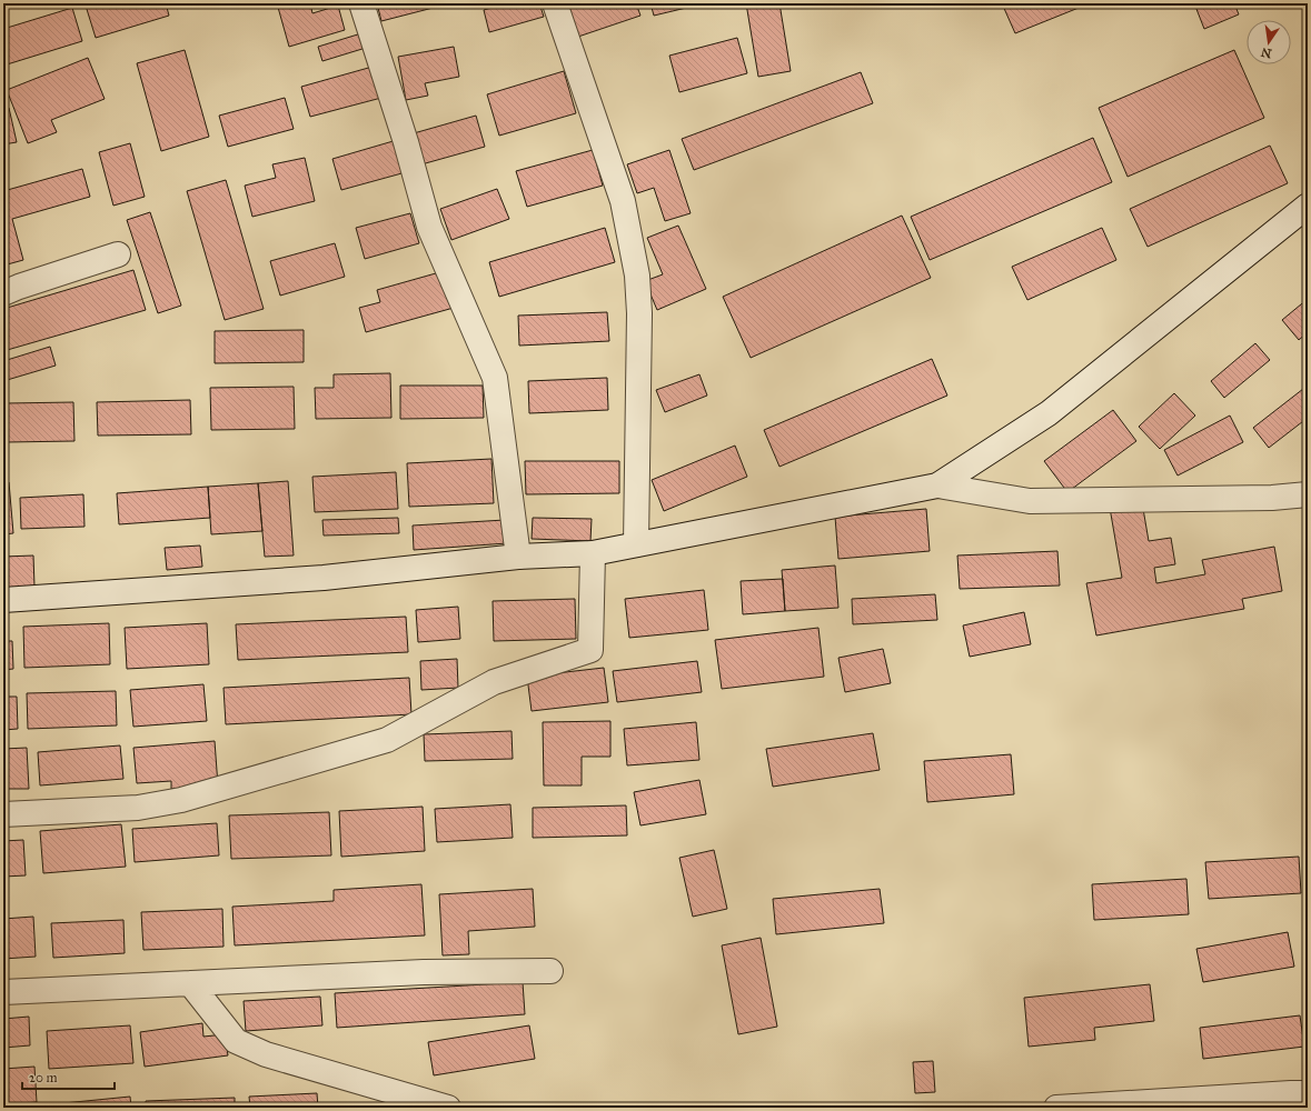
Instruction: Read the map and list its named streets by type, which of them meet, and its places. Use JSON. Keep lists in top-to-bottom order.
{
  "scale_bar": "20 m",
  "north": "bottom"
}
